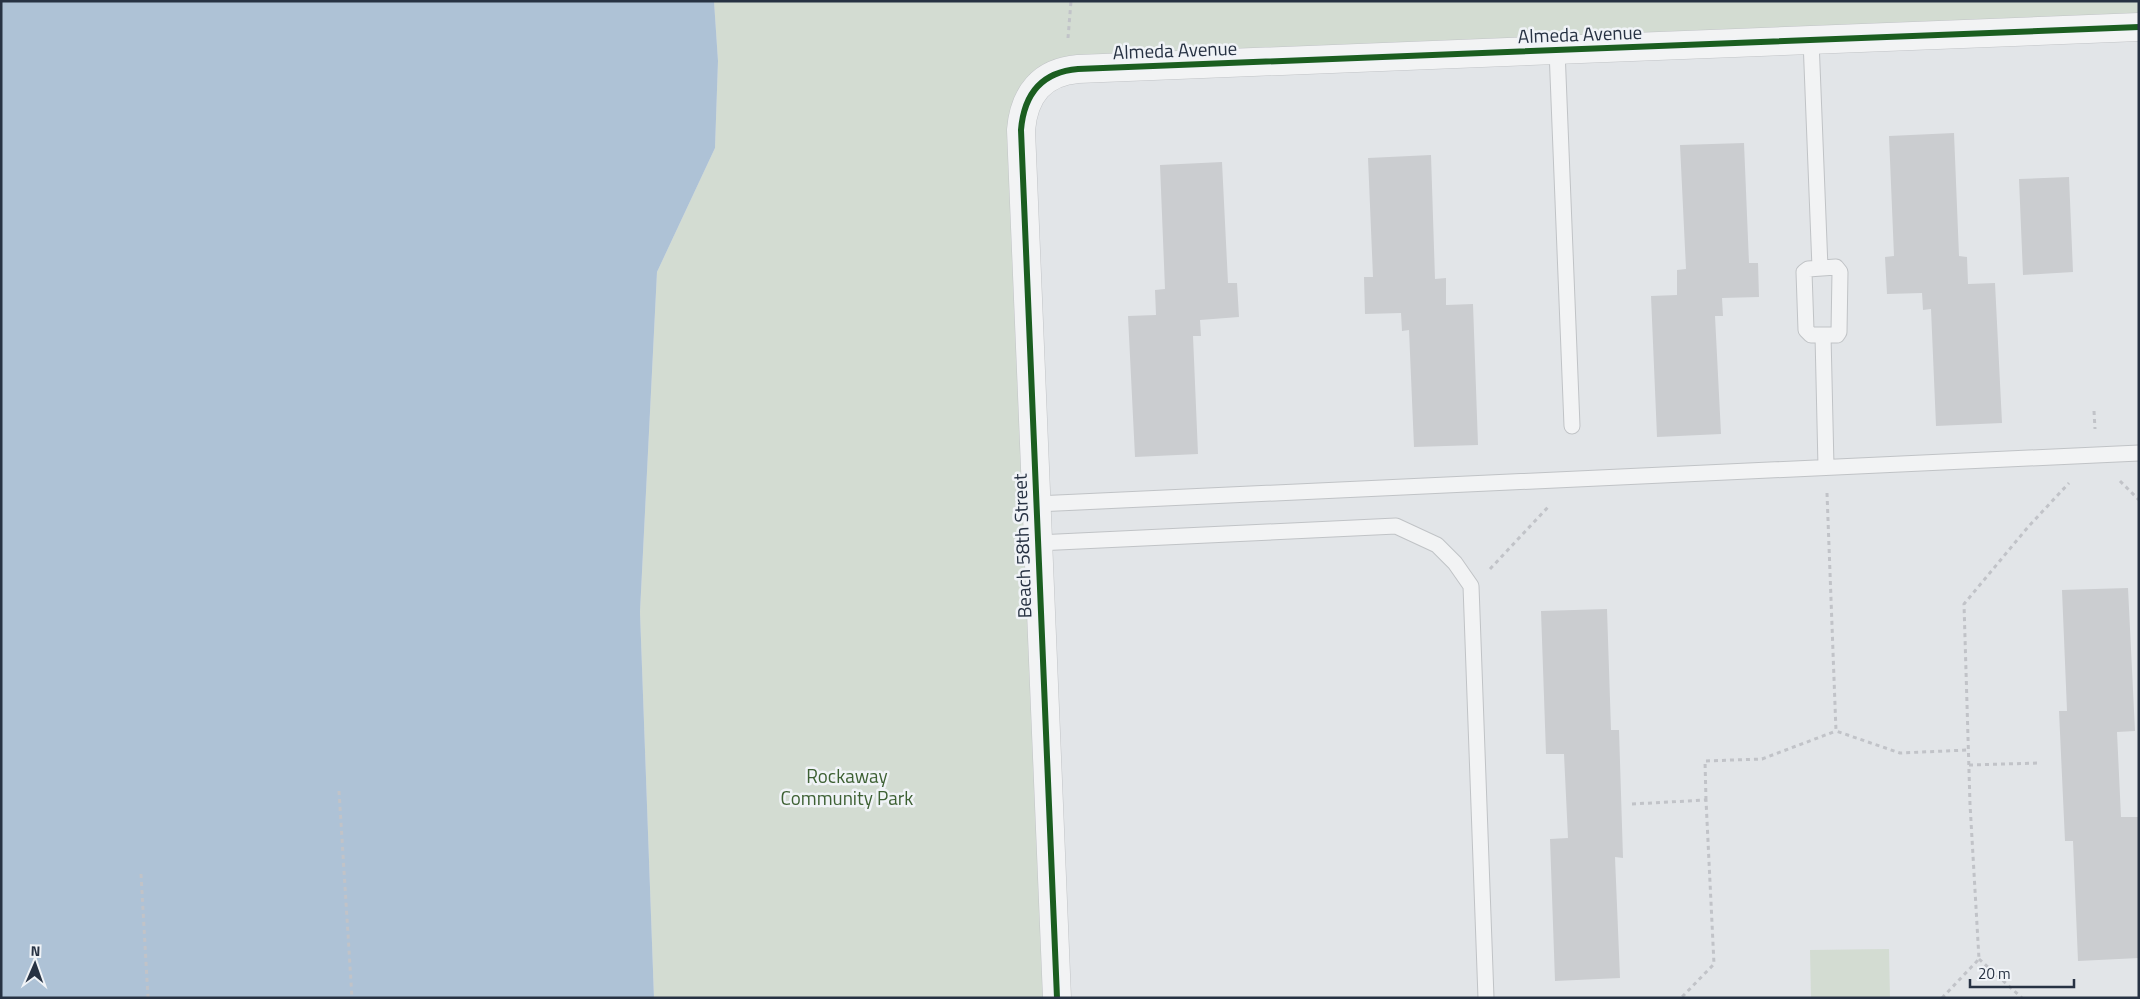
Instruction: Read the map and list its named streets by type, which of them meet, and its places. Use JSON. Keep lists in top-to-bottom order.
{
  "streets": {
    "street": ["Almeda Avenue", "Beach 58th Street"]
  },
  "crossings": [
    ["Almeda Avenue", "Beach 58th Street"]
  ],
  "parks": ["Rockaway Community Park"],
  "scale_bar": "20 m",
  "north": "top"
}
